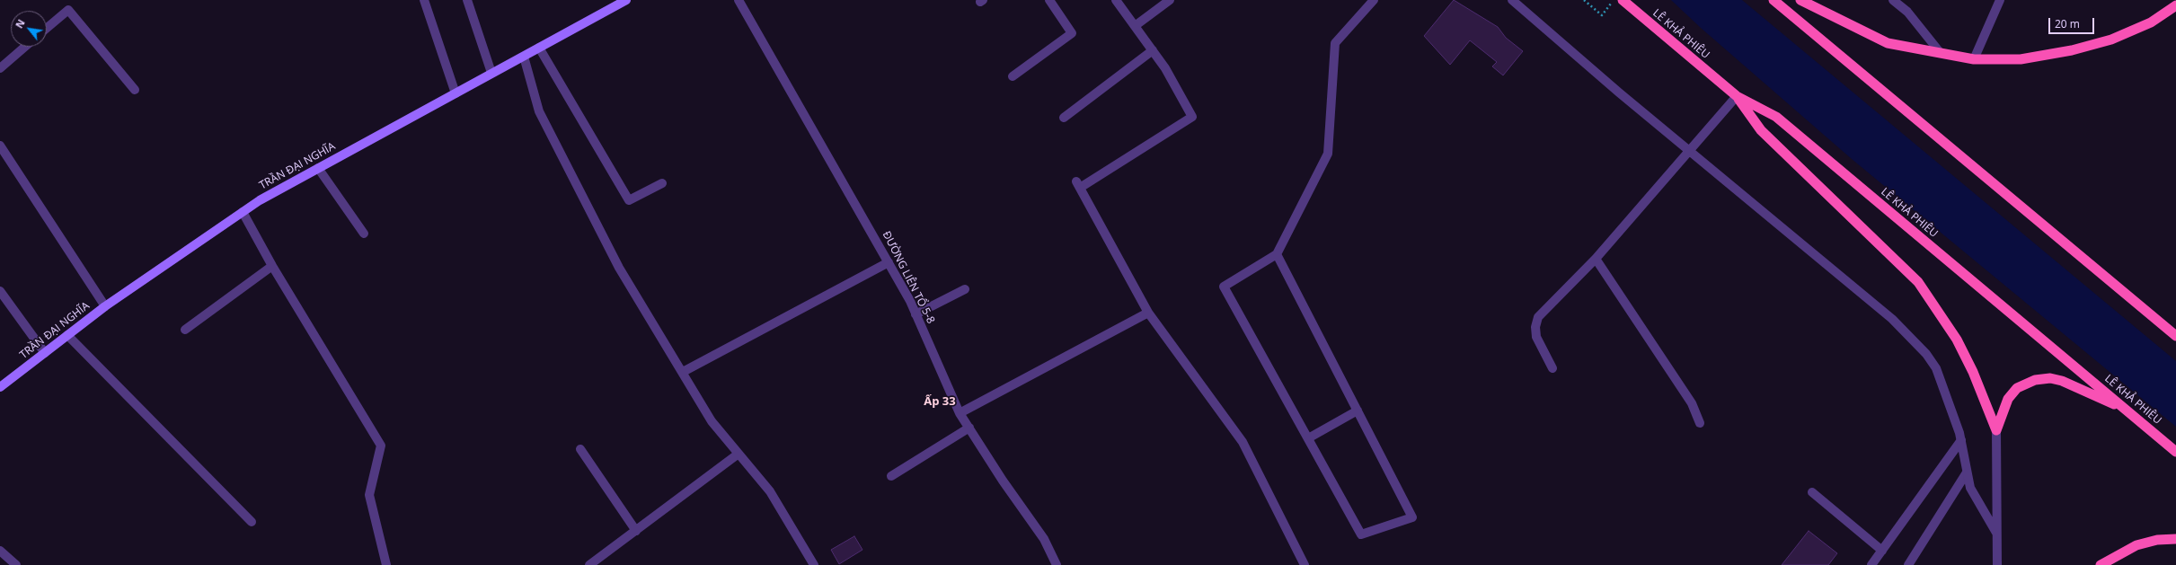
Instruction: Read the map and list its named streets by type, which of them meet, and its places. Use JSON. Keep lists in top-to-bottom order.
{
  "streets": {
    "highway": ["LÊ KHẢ PHIÊU"],
    "main road": ["TRẦN ĐẠI NGHĨA"],
    "street": ["ĐƯỜNG LIÊN TỔ 5-8"]
  },
  "districts": ["Ấp 33"],
  "scale_bar": "20 m",
  "north": "top left"
}
